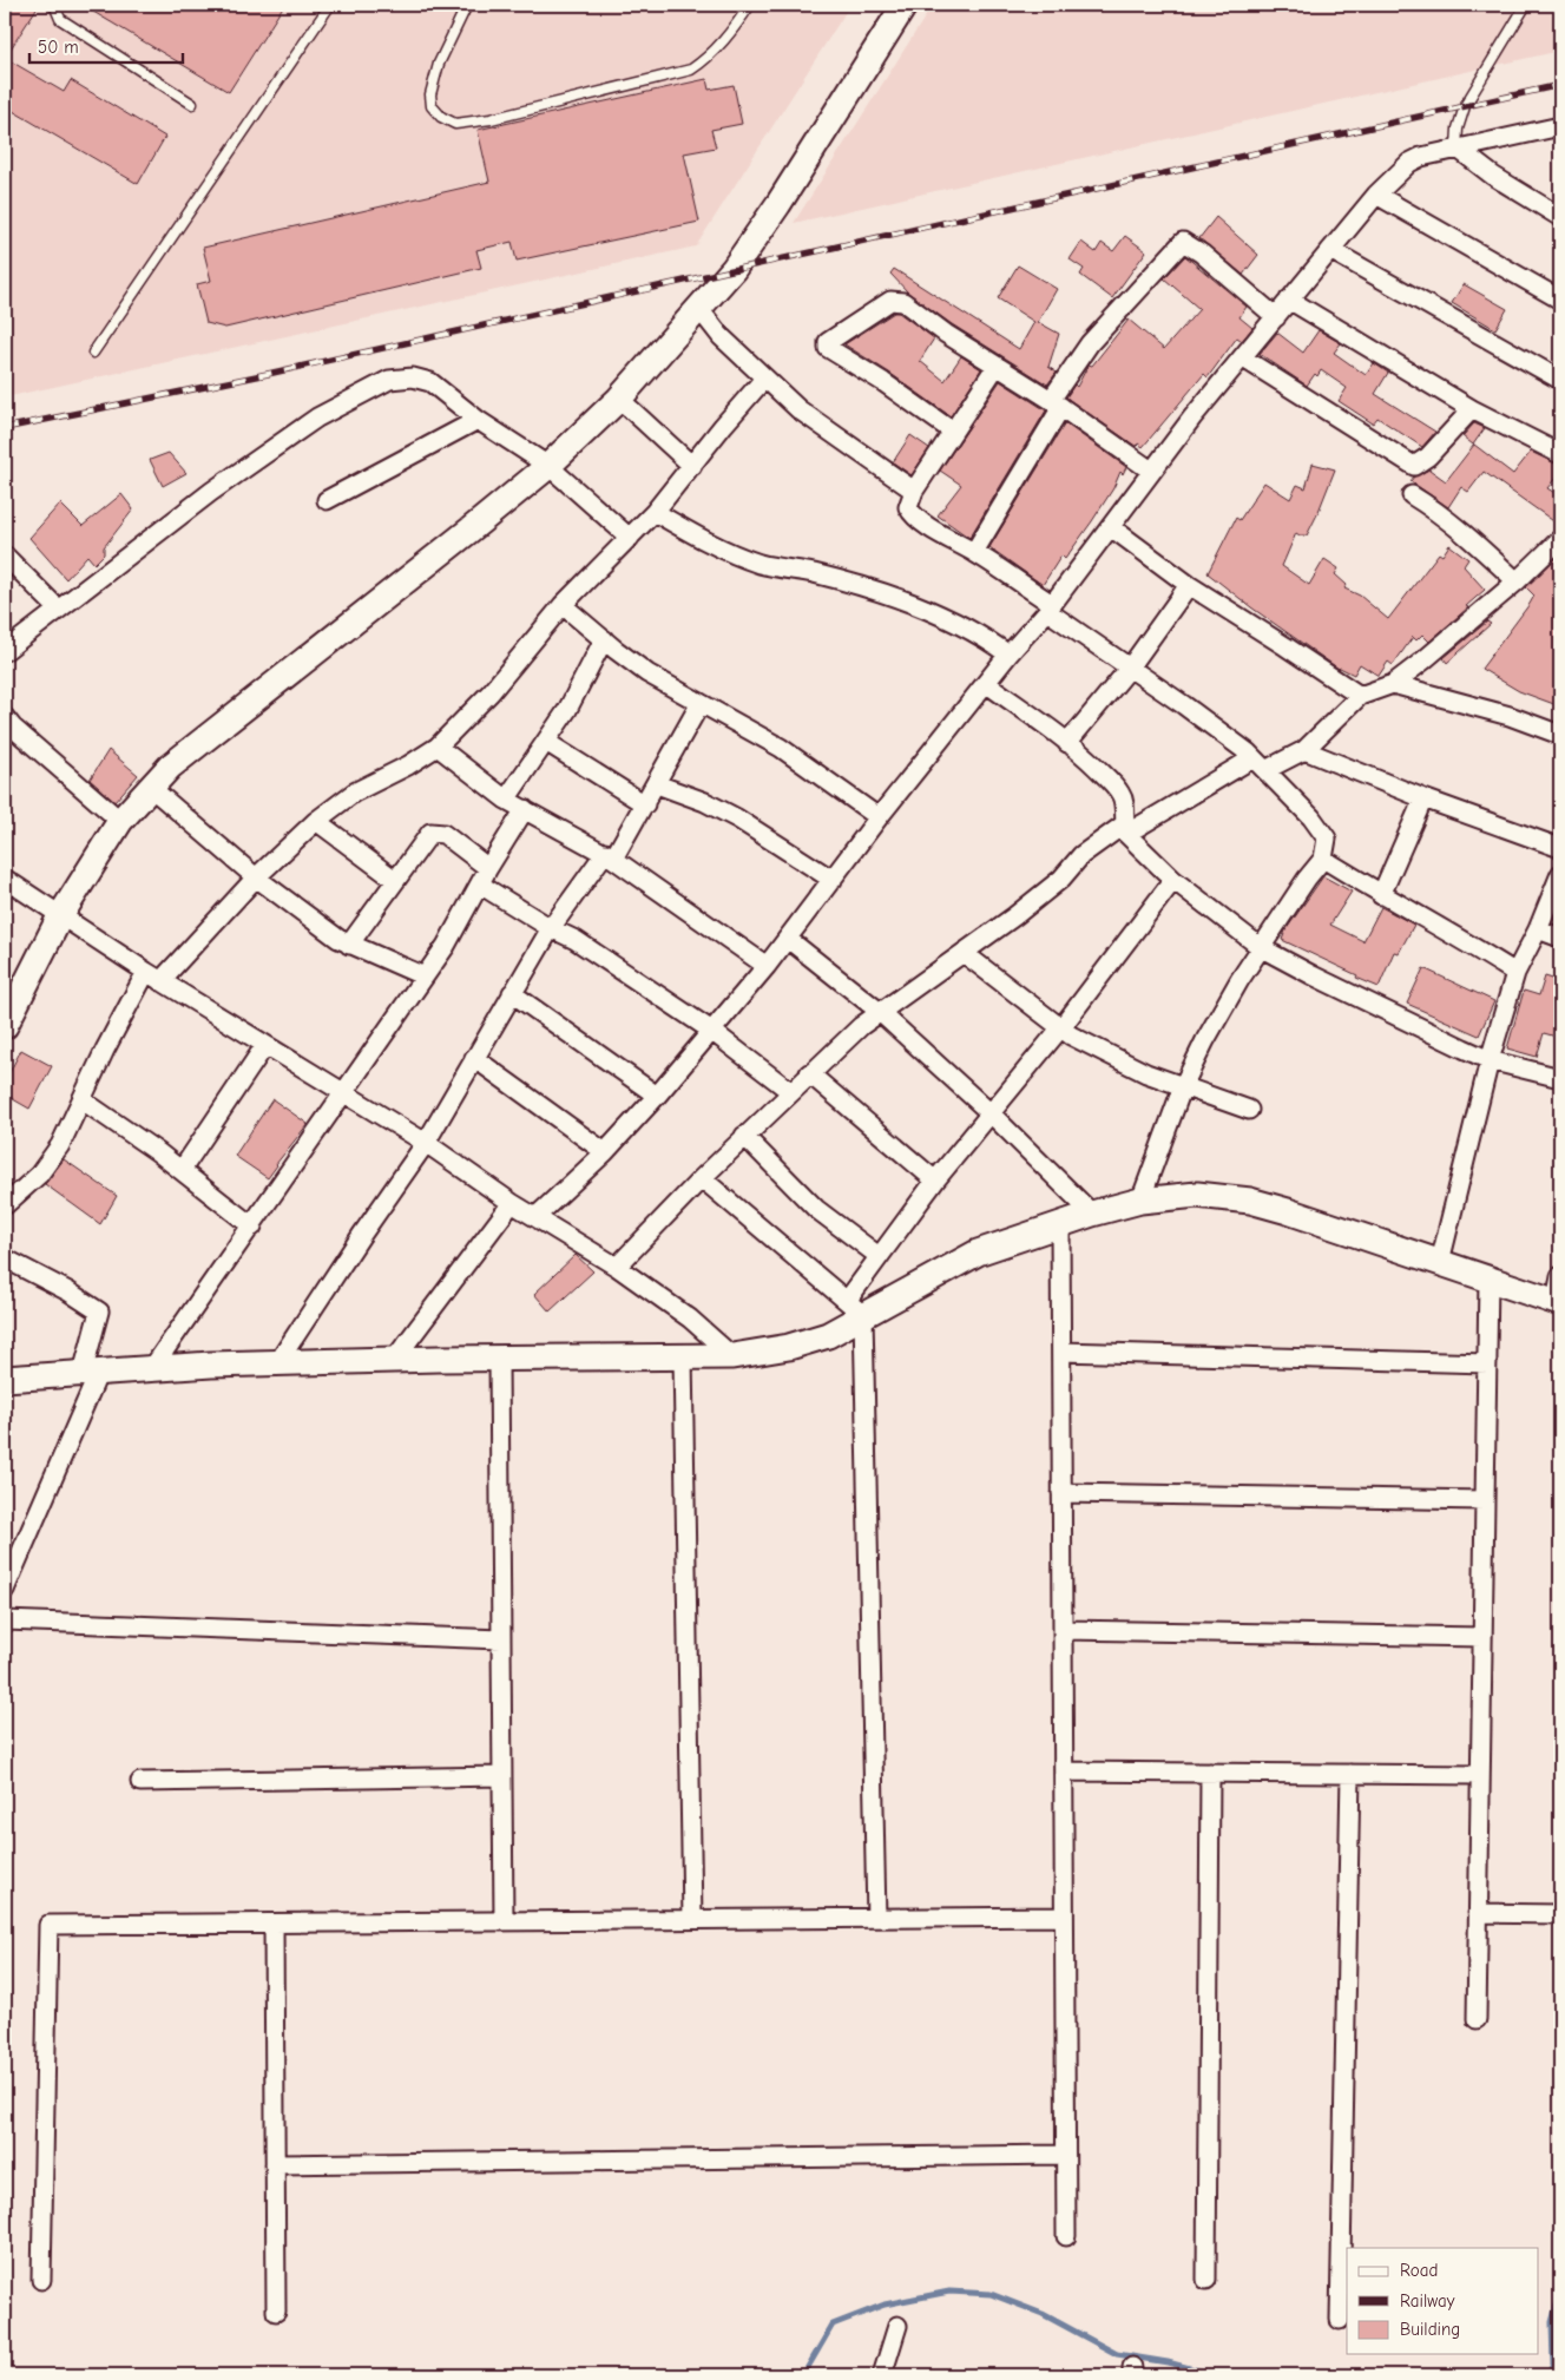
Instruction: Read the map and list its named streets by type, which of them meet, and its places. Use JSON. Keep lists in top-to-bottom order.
{
  "legend": ["Road", "Railway", "Building"],
  "scale_bar": "50 m"
}
